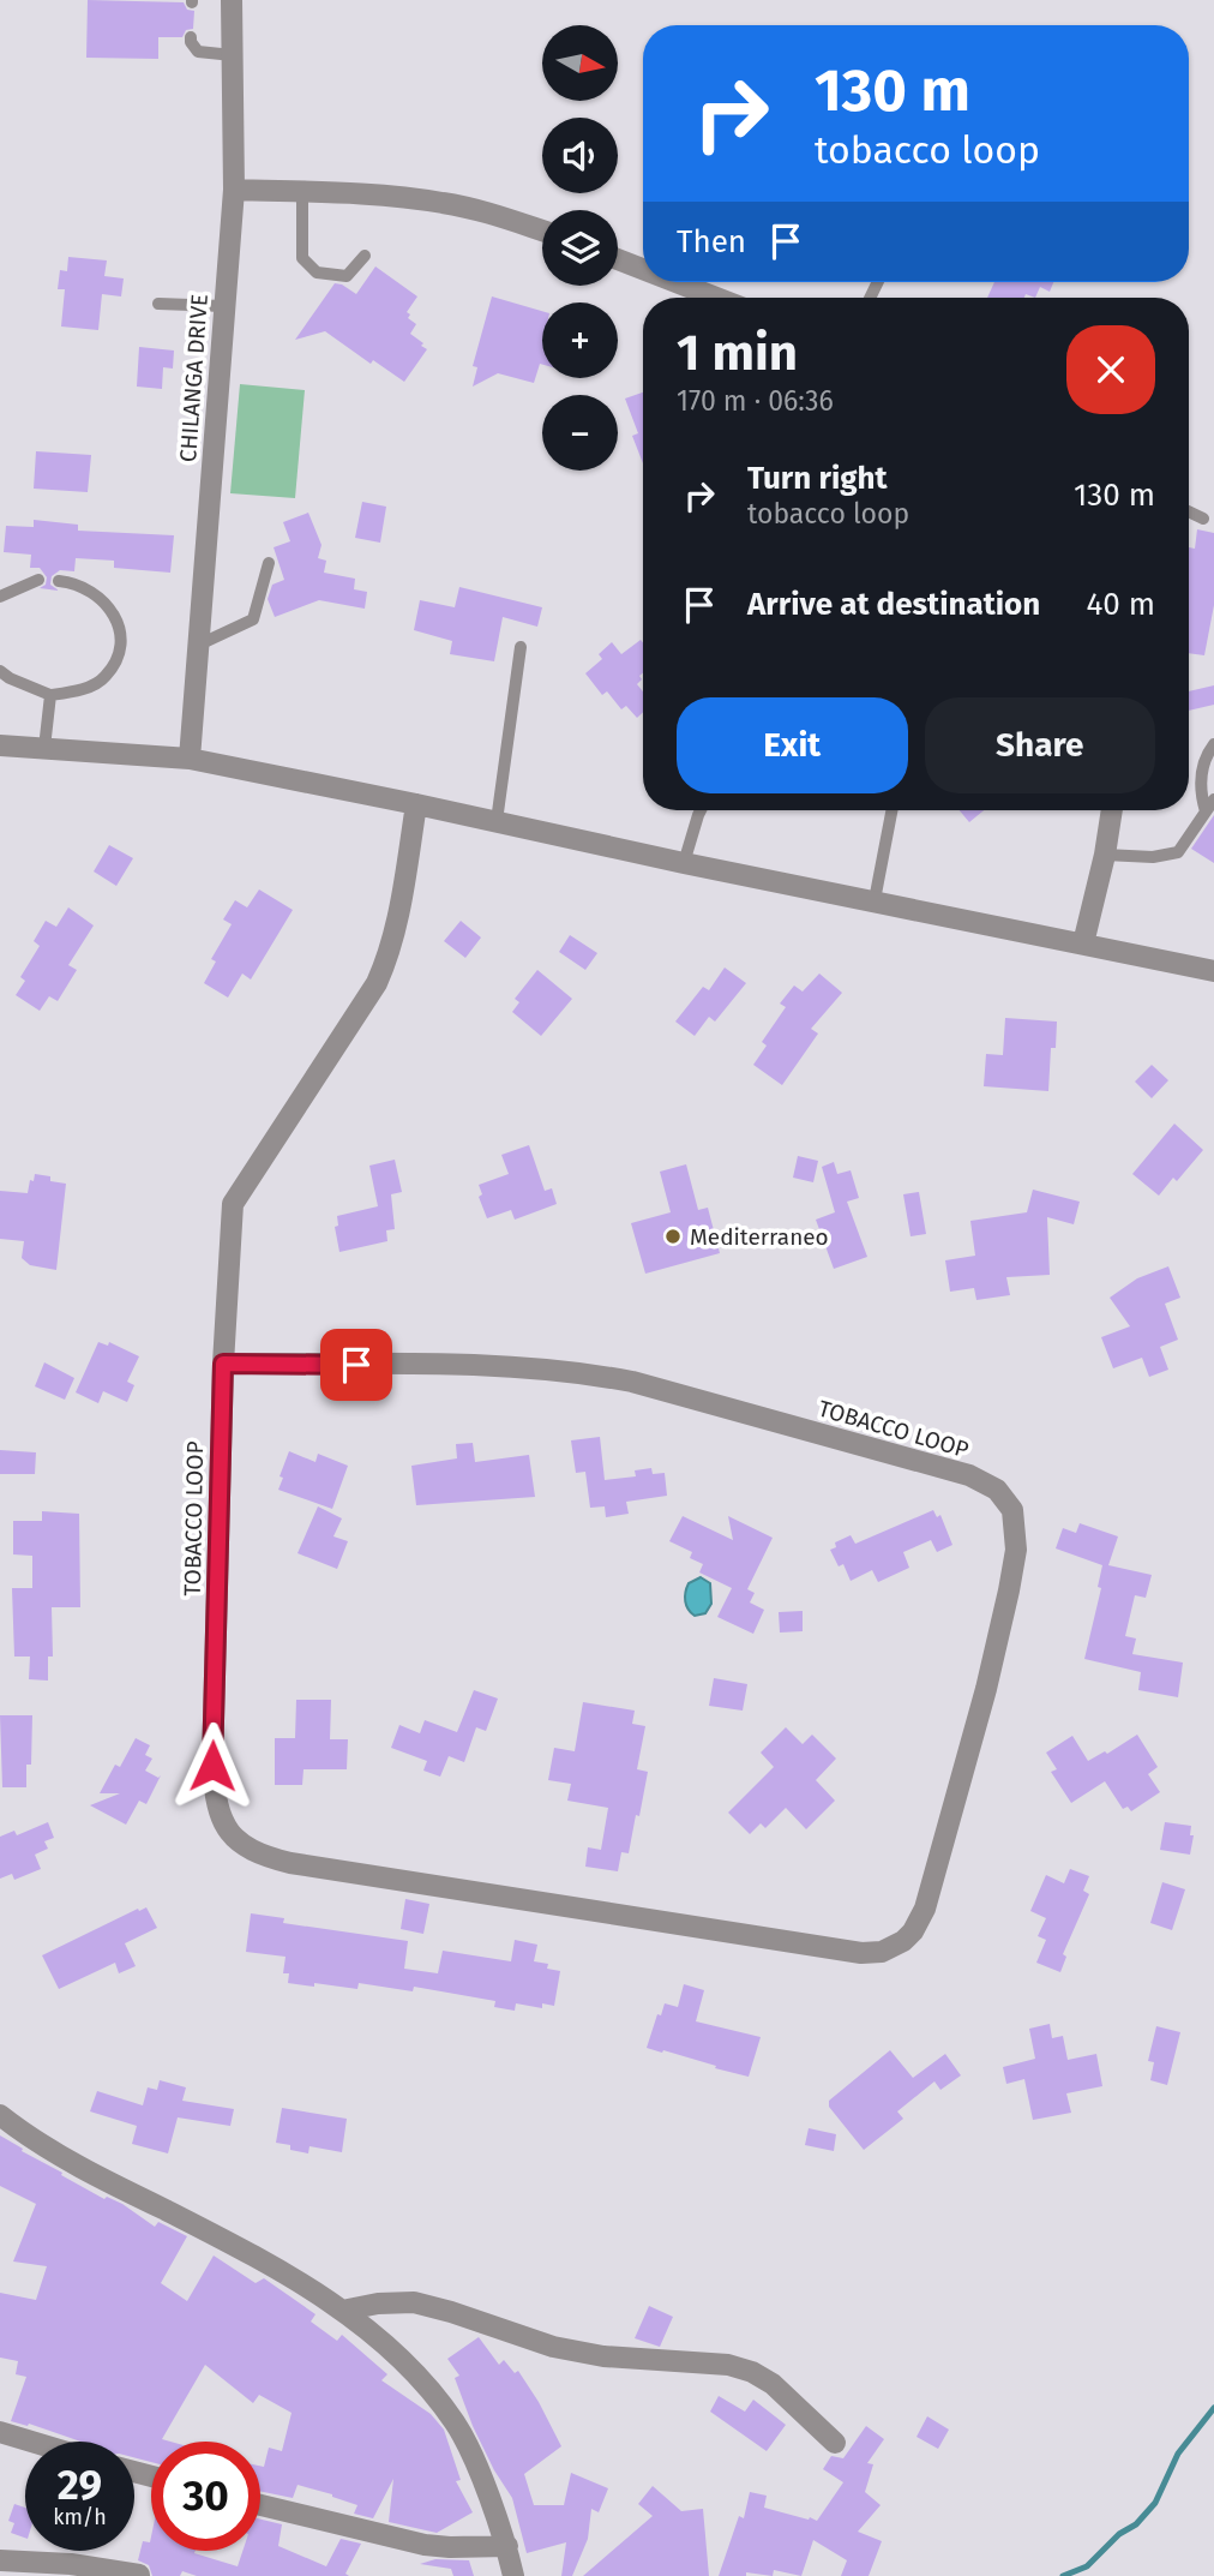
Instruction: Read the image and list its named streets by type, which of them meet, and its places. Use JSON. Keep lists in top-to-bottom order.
{
  "streets": {
    "street": ["CHILANGA DRIVE", "TOBACCO LOOP"]
  },
  "places": ["Mediterraneo"],
  "north": "right",
  "page": {
    "map_buttons": ["+", "−"],
    "turn": ["130 m", "tobacco loop"],
    "then": "Then",
    "heading": ["1 min", "170 m · 06:36"],
    "list": [
      {
        "name": "Turn right",
        "note": "tobacco loop",
        "value": "130 m"
      },
      {
        "name": "Arrive at destination",
        "value": "40 m"
      }
    ],
    "buttons": ["Exit", "Share"],
    "speed": "29 km/h",
    "limit": "30"
  }
}
